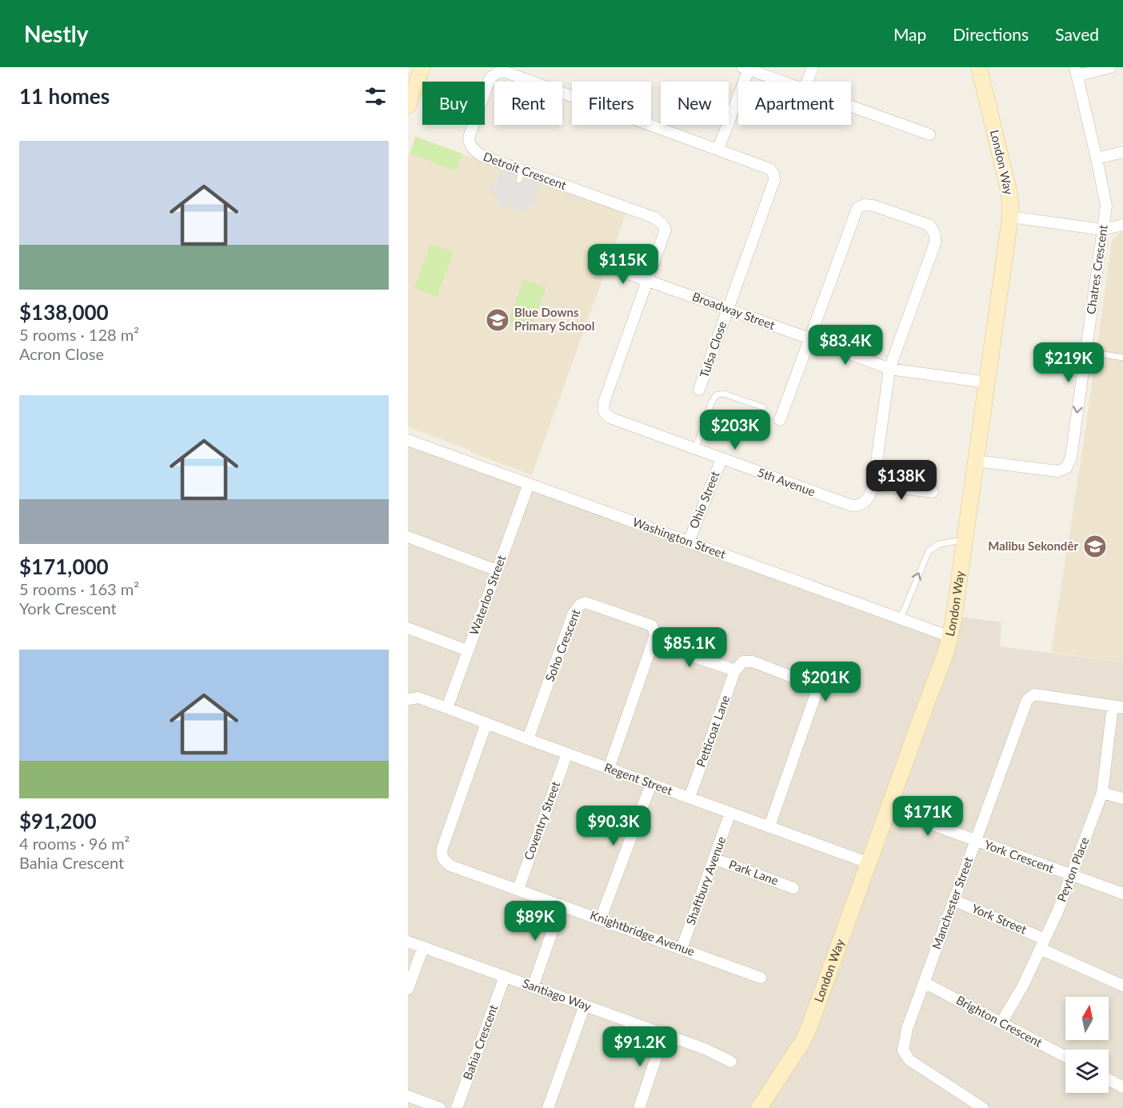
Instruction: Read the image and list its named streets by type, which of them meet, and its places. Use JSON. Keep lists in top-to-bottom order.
{
  "streets": {
    "street": [
      "London Way",
      "Detroit Crescent",
      "Chatres Crescent",
      "Broadway Street",
      "Tulsa Close",
      "5th Avenue",
      "Ohio Street",
      "Washington Street",
      "Waterloo Street",
      "Soho Crescent",
      "Petticoat Lane",
      "Regent Street",
      "Coventry Street",
      "York Crescent",
      "Peyton Place",
      "Park Lane",
      "Shaftbury Avenue",
      "Manchester Street",
      "York Street",
      "Knightbridge Avenue",
      "Santiago Way",
      "Brighton Crescent",
      "Bahia Crescent"
    ]
  },
  "crossings": [
    ["London Way", "Chatres Crescent"],
    ["London Way", "Broadway Street"],
    ["London Way", "Washington Street"],
    ["London Way", "Regent Street"],
    ["London Way", "York Crescent"],
    ["Detroit Crescent", "Broadway Street"],
    ["Detroit Crescent", "Tulsa Close"],
    ["Detroit Crescent", "5th Avenue"],
    ["Broadway Street", "Tulsa Close"],
    ["Broadway Street", "5th Avenue"],
    ["5th Avenue", "Ohio Street"],
    ["Ohio Street", "Washington Street"],
    ["Washington Street", "Waterloo Street"],
    ["Waterloo Street", "Regent Street"],
    ["Soho Crescent", "Regent Street"],
    ["Petticoat Lane", "Regent Street"],
    ["Regent Street", "Coventry Street"],
    ["Regent Street", "Shaftbury Avenue"],
    ["Regent Street", "Knightbridge Avenue"],
    ["Coventry Street", "Knightbridge Avenue"],
    ["York Crescent", "Peyton Place"],
    ["York Crescent", "Manchester Street"],
    ["Peyton Place", "Manchester Street"],
    ["Peyton Place", "York Street"],
    ["Peyton Place", "Brighton Crescent"],
    ["Park Lane", "Shaftbury Avenue"],
    ["Shaftbury Avenue", "Knightbridge Avenue"],
    ["Manchester Street", "York Street"],
    ["Manchester Street", "Brighton Crescent"],
    ["Santiago Way", "Bahia Crescent"]
  ],
  "places": {
    "school or university": ["Blue Downs Primary School", "Malibu Sekondêr"]
  },
  "north": "top",
  "page": {
    "header": "Nestly",
    "nav": ["Map", "Directions", "Saved"],
    "heading": "11 homes",
    "chip": [
      "Buy",
      "Rent",
      "Filters",
      "New",
      "Apartment"
    ],
    "list": [
      {
        "name": "$138,000",
        "note": "5 rooms · 128 m² · Acron Close"
      },
      {
        "name": "$171,000",
        "note": "5 rooms · 163 m² · York Crescent"
      },
      {
        "name": "$91,200",
        "note": "4 rooms · 96 m² · Bahia Crescent"
      }
    ],
    "price": [
      "$115K",
      "$83.4K",
      "$219K",
      "$203K",
      "$138K",
      "$85.1K",
      "$201K",
      "$171K",
      "$90.3K",
      "$89K",
      "$91.2K"
    ]
  }
}
